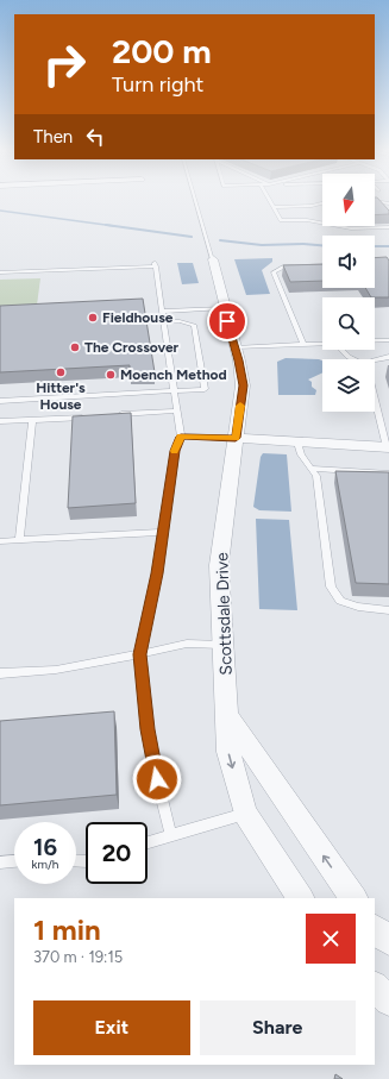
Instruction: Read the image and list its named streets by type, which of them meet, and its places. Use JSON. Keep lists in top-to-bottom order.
{
  "streets": {
    "street": ["Scottsdale Drive"]
  },
  "places": [
    "Fieldhouse",
    "The Crossover",
    "Hitter's House",
    "Moench Method"
  ],
  "north": "bottom",
  "page": {
    "turn": ["200 m", "Turn right"],
    "then": "Then",
    "speed": "16 km/h",
    "limit": "20",
    "heading": ["1 min", "370 m · 19:15"],
    "buttons": ["Exit", "Share"]
  }
}
